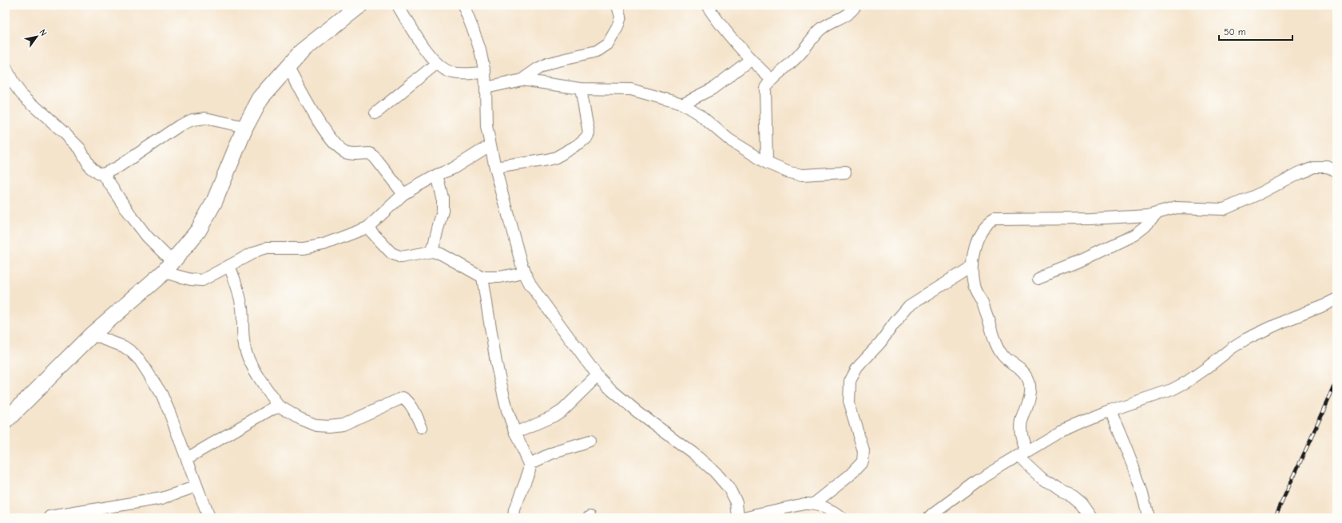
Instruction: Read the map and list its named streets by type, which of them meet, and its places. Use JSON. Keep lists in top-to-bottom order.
{
  "scale_bar": "50 m",
  "north": "top right"
}
